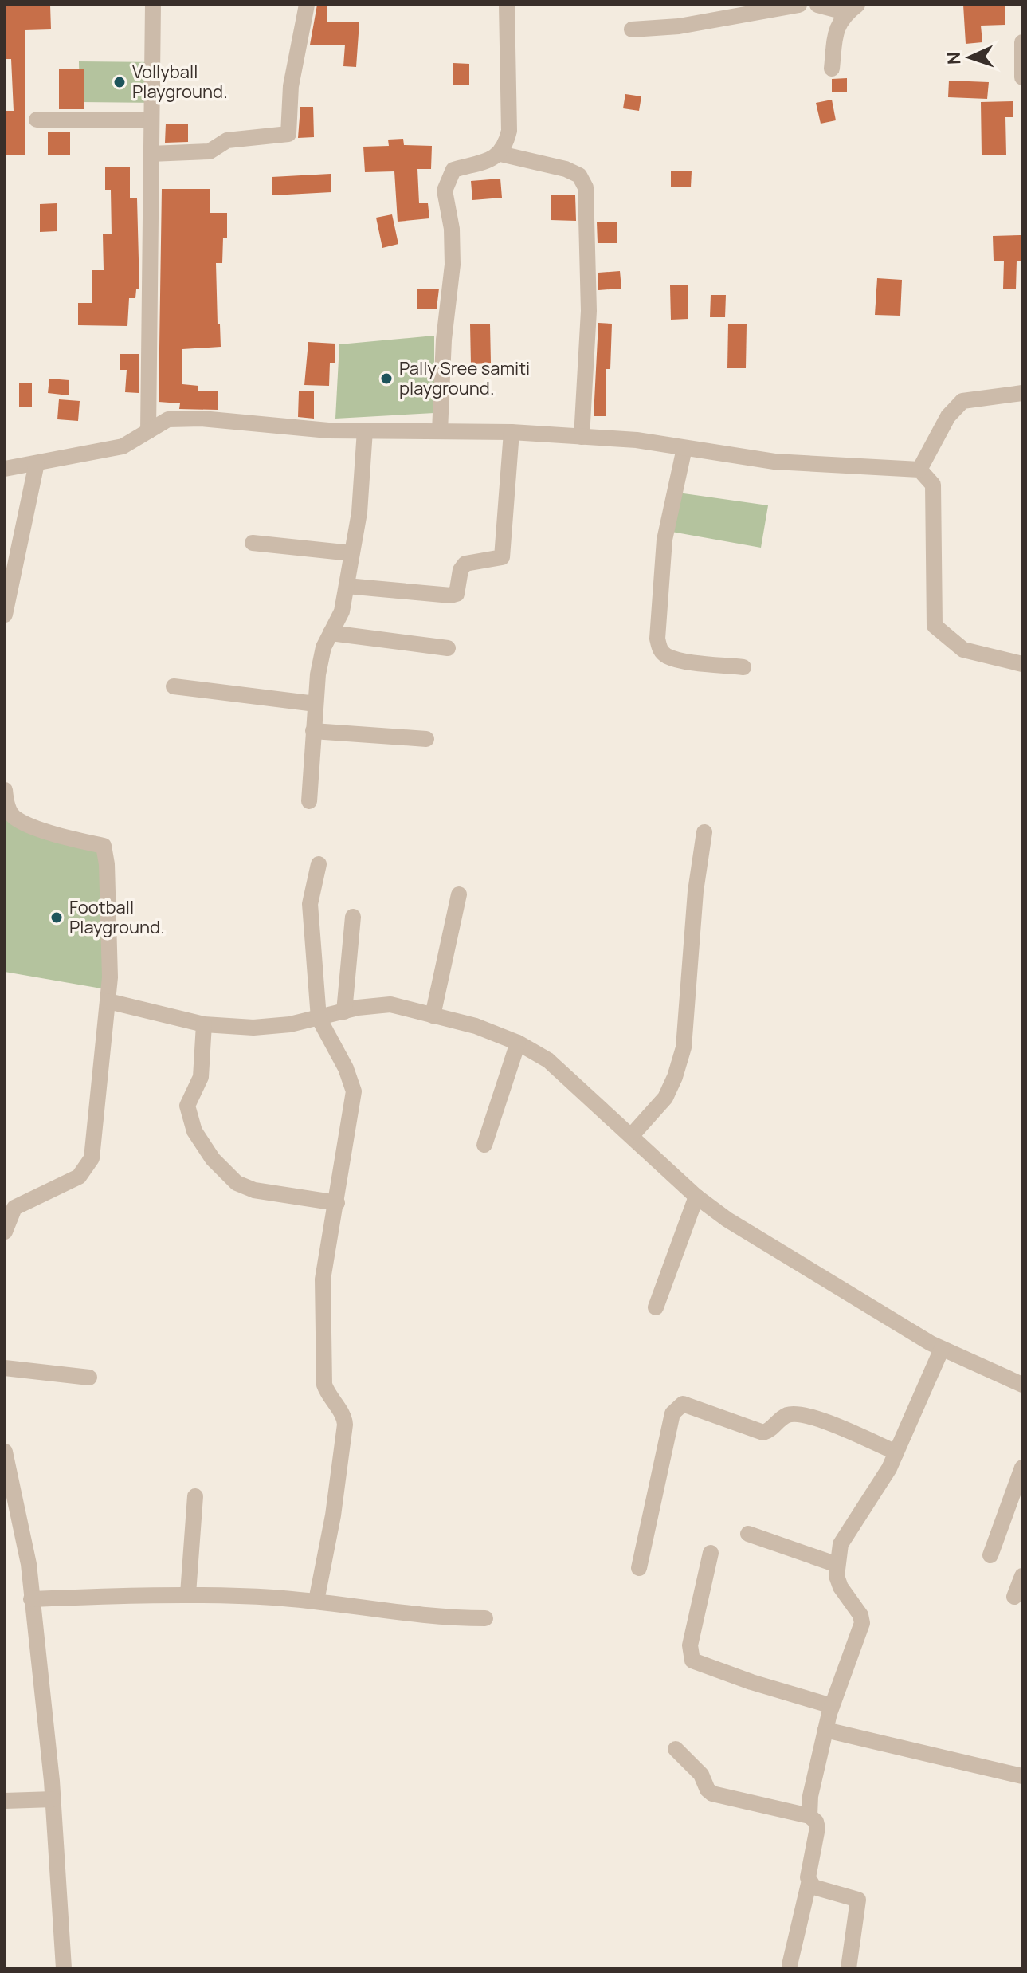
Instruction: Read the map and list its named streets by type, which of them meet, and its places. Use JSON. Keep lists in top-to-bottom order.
{
  "places": ["Vollyball Playground.", "Pally Sree samiti playground.", "Football Playground."],
  "north": "left"
}
